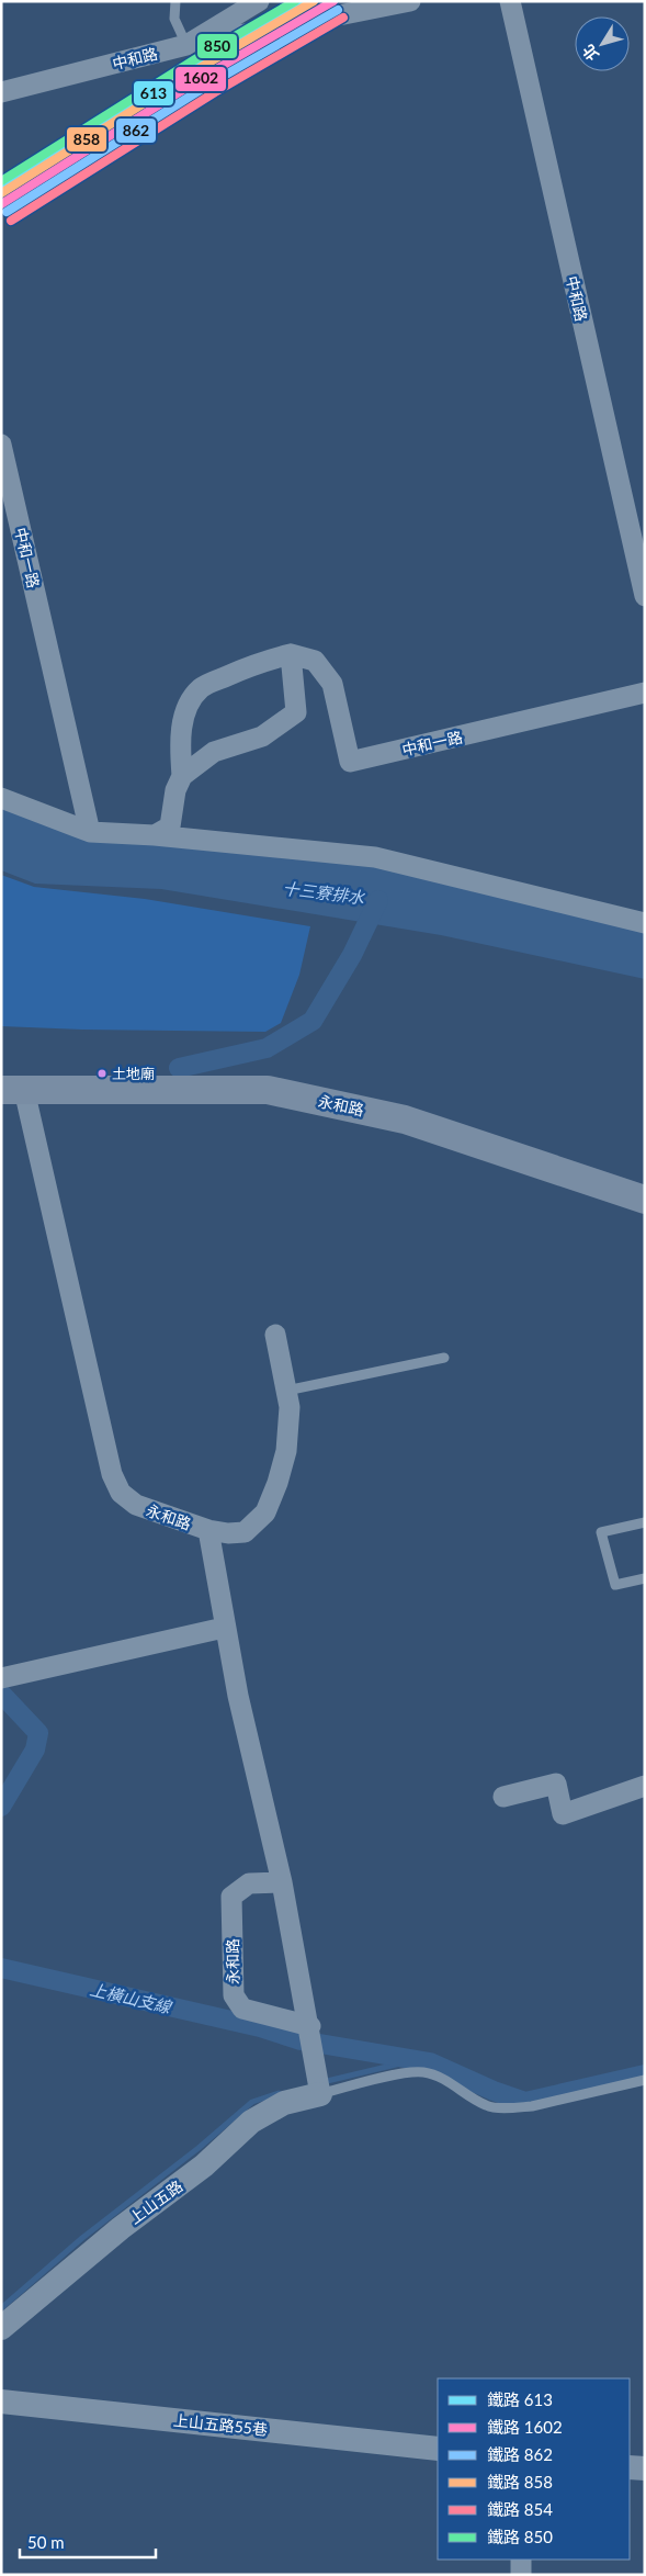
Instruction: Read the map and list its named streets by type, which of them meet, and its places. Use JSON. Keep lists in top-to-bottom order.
{
  "streets": {
    "main road": ["永和路"],
    "street": [
      "中和路",
      "中和一路",
      "上山五路",
      "上山五路55巷"
    ]
  },
  "water": ["十三寮排水", "上橫山支線"],
  "places": ["土地廟"],
  "lines": [
    "rail line 613",
    "rail line 1602",
    "rail line 858",
    "rail line 850",
    "rail line 862",
    "rail line 854"
  ],
  "legend": [
    "鐵路 613",
    "鐵路 1602",
    "鐵路 862",
    "鐵路 858",
    "鐵路 854",
    "鐵路 850"
  ],
  "scale_bar": "50 m",
  "north": "bottom left"
}
